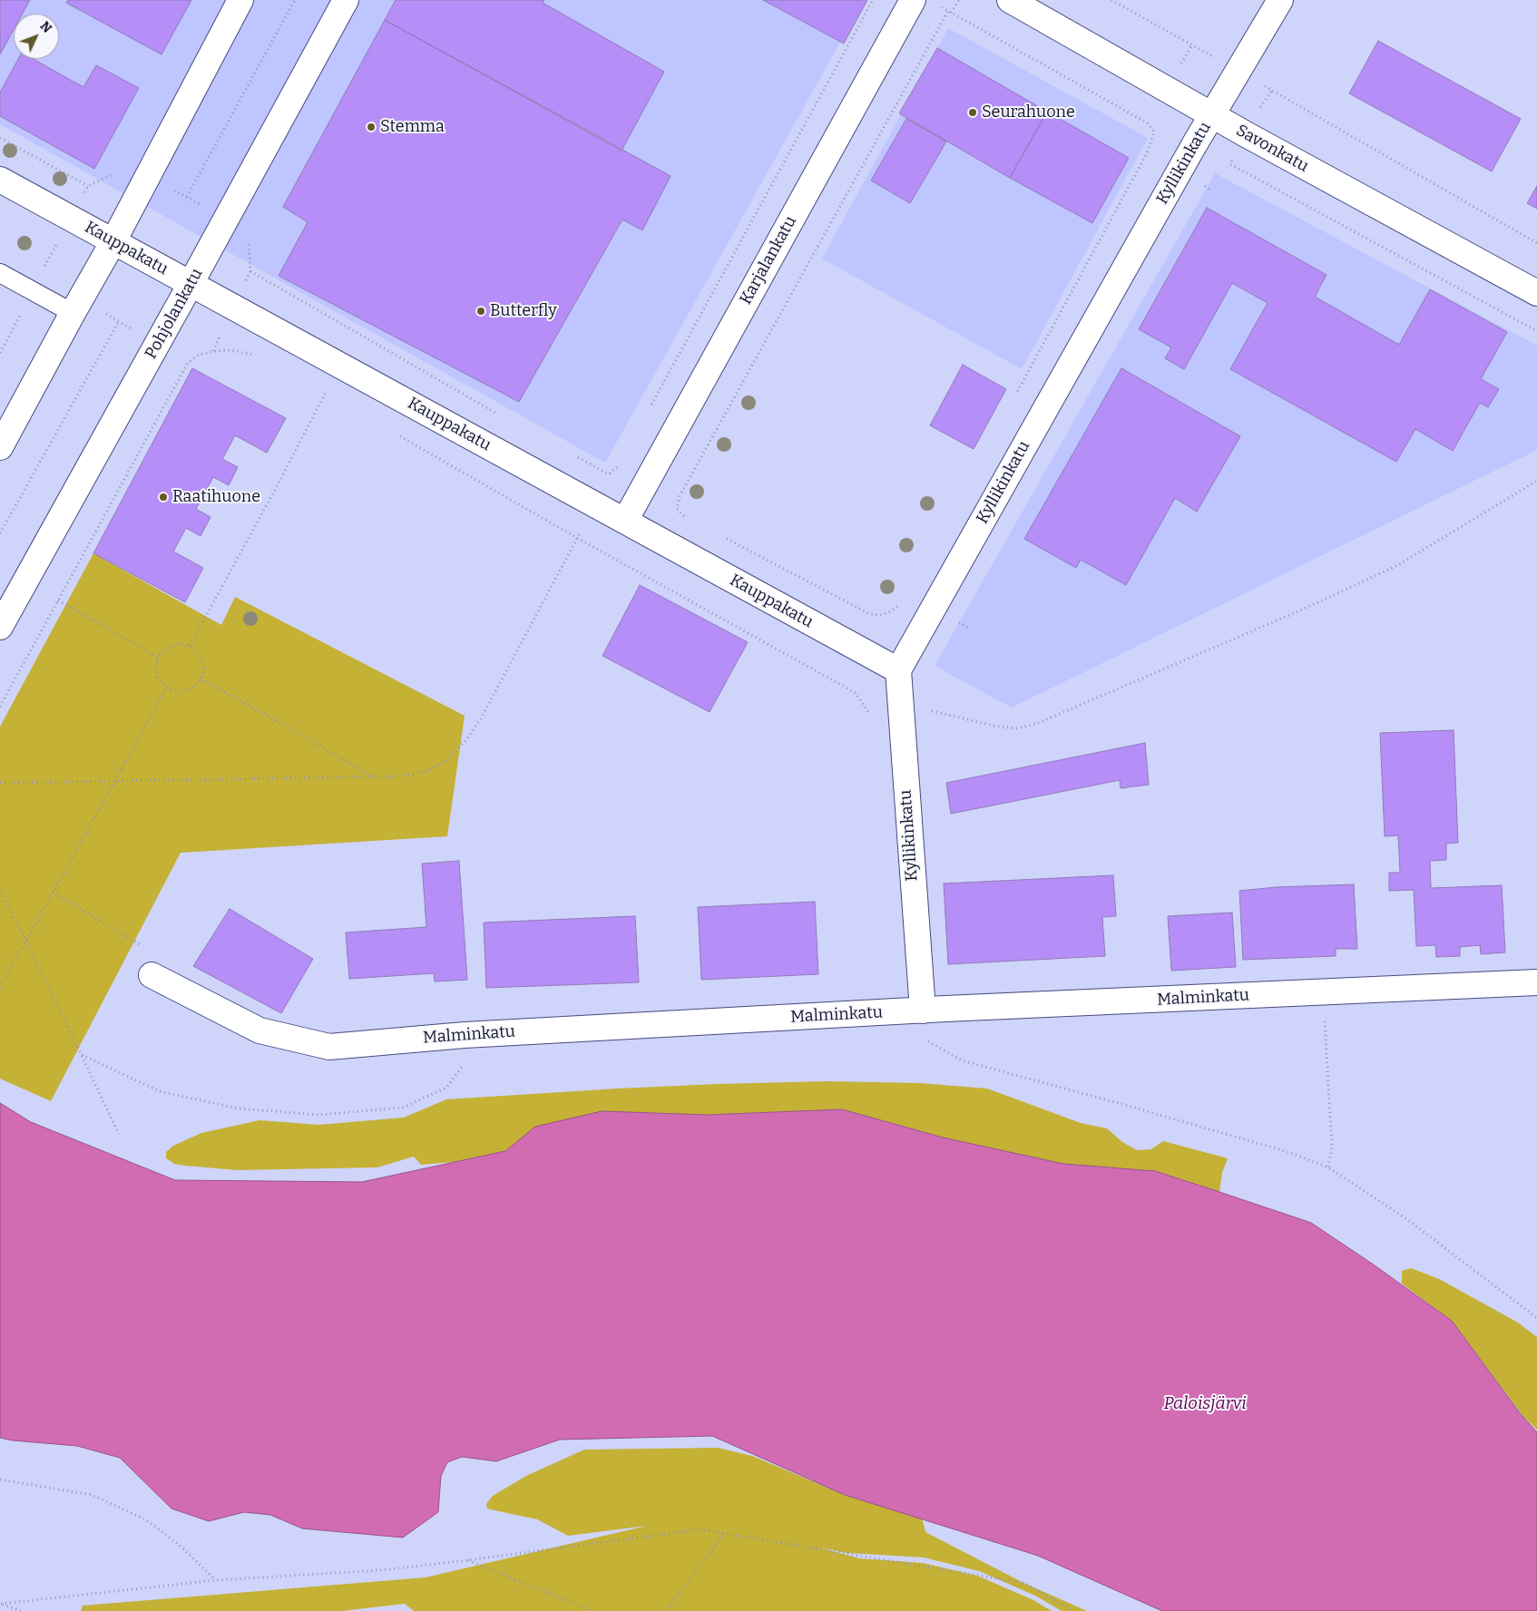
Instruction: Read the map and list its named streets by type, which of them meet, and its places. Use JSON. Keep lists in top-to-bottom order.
{
  "streets": {
    "street": [
      "Savonkatu",
      "Kyllikinkatu",
      "Kauppakatu",
      "Karjalankatu",
      "Pohjolankatu",
      "Malminkatu"
    ]
  },
  "crossings": [
    ["Savonkatu", "Kyllikinkatu"],
    ["Kyllikinkatu", "Kauppakatu"],
    ["Kyllikinkatu", "Malminkatu"],
    ["Kauppakatu", "Karjalankatu"],
    ["Kauppakatu", "Pohjolankatu"]
  ],
  "water": ["Paloisjärvi"],
  "places": [
    "Seurahuone",
    "Stemma",
    "Butterfly",
    "Raatihuone"
  ],
  "north": "top right"
}
